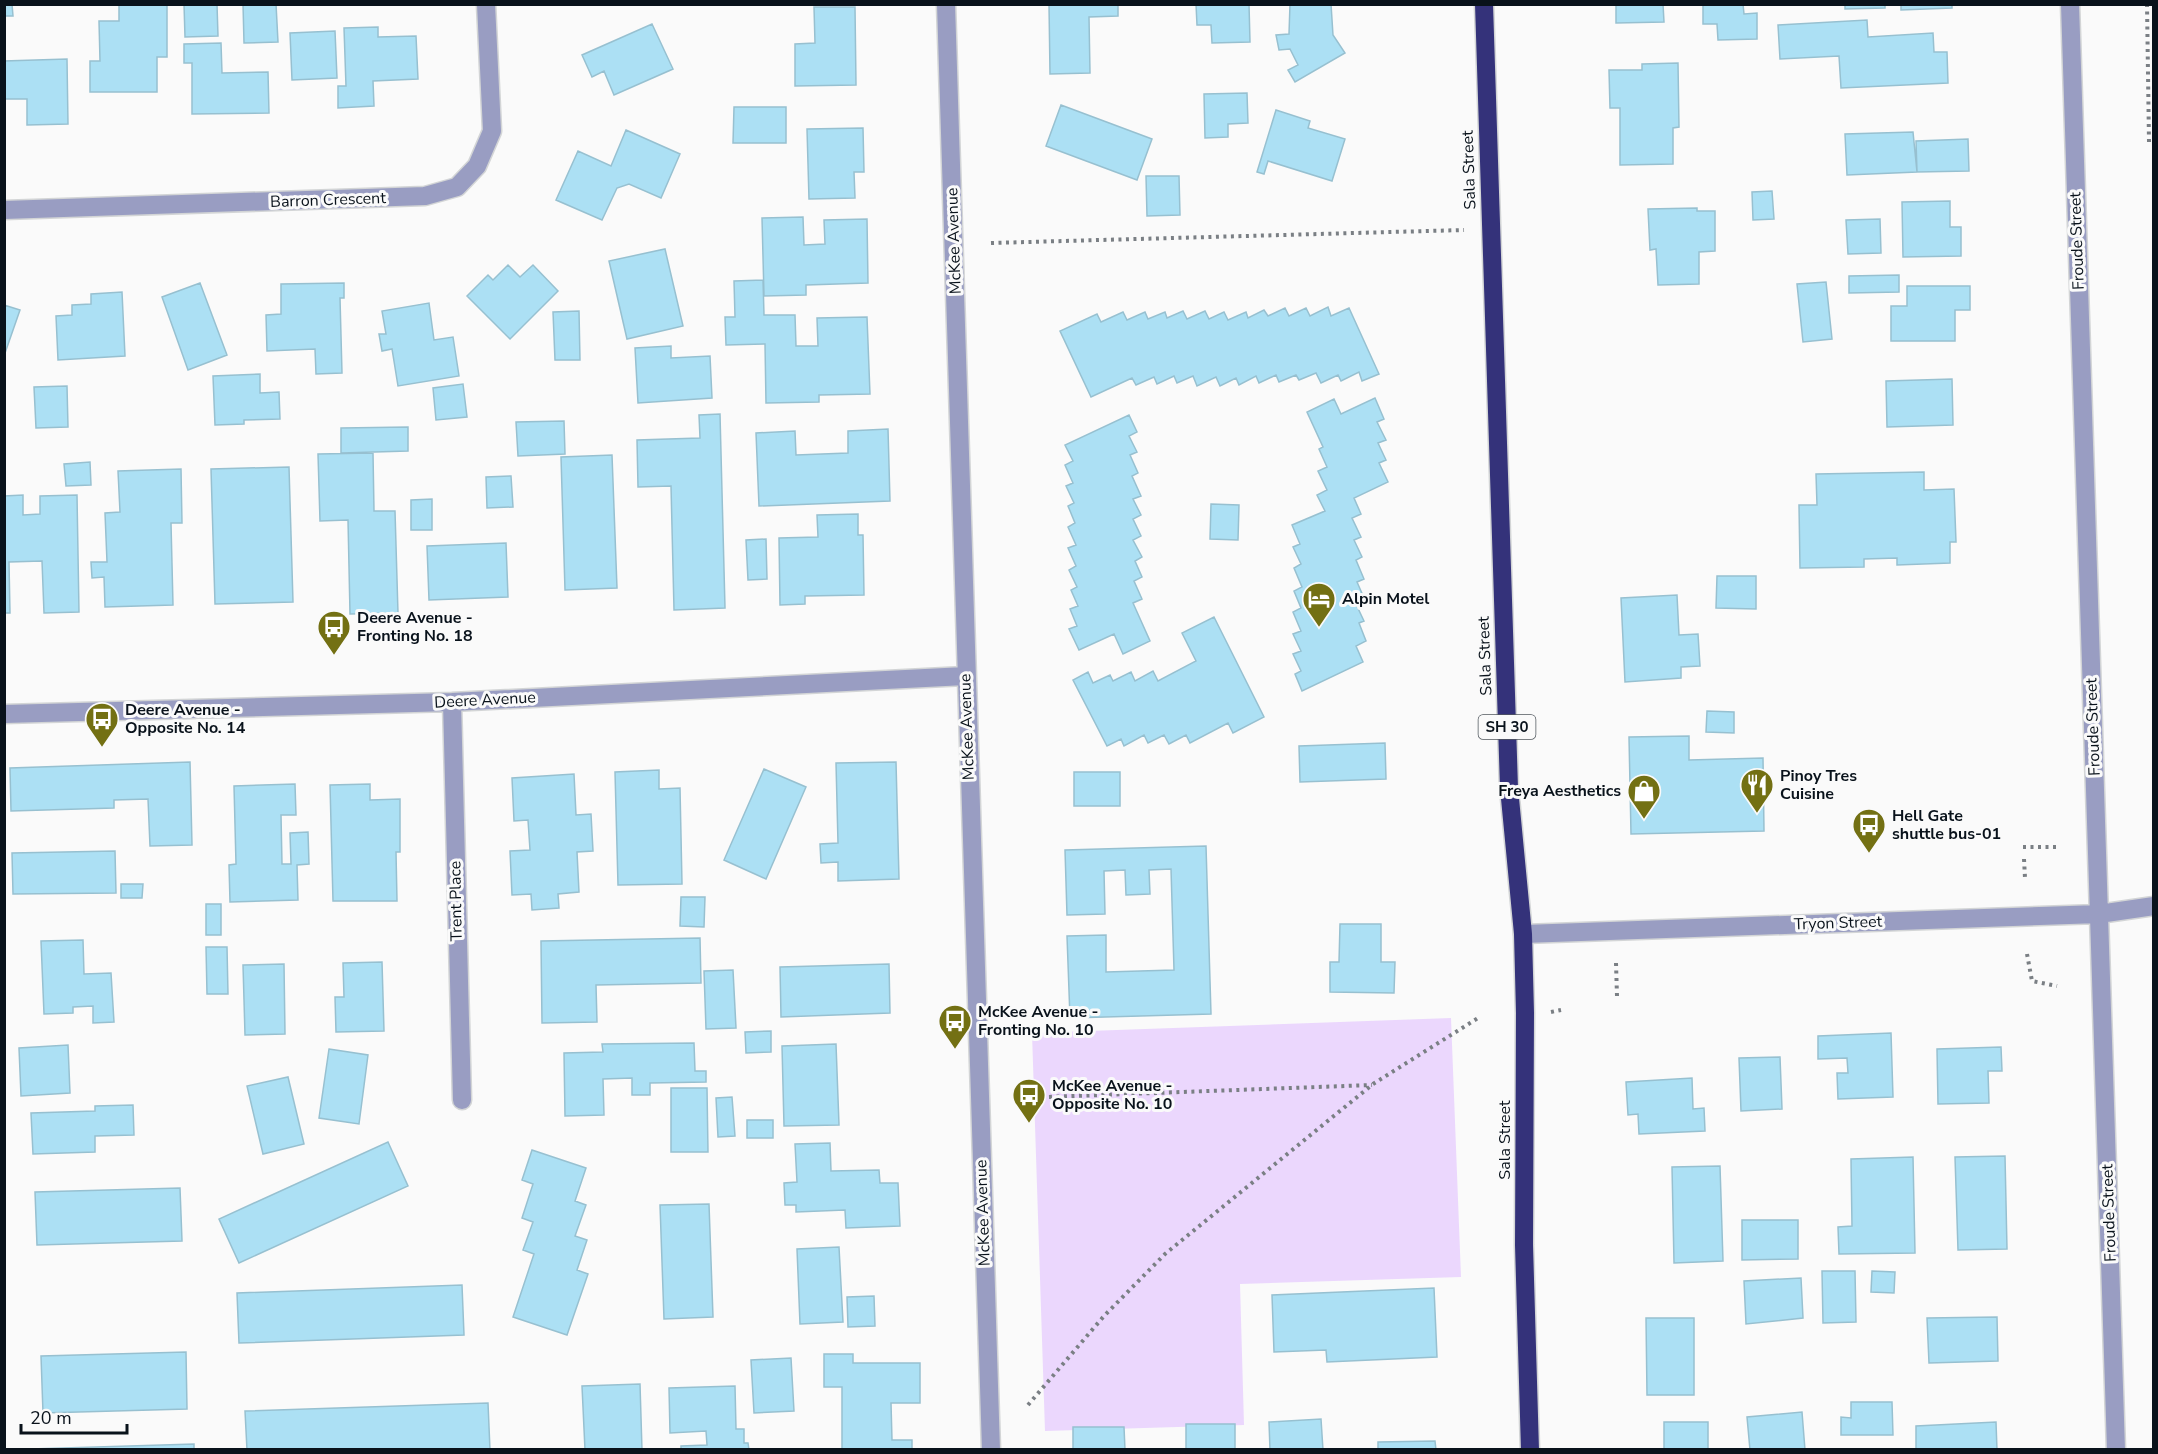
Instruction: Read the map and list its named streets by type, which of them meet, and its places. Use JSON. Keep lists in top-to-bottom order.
{
  "streets": {
    "highway": ["Sala Street", "SH 30"],
    "street": [
      "Barron Crescent",
      "McKee Avenue",
      "Froude Street",
      "Deere Avenue",
      "Trent Place",
      "Tryon Street"
    ]
  },
  "crossings": [
    ["Sala Street", "Tryon Street"],
    ["McKee Avenue", "Deere Avenue"],
    ["Froude Street", "Tryon Street"],
    ["Deere Avenue", "Trent Place"]
  ],
  "places": {
    "hotel": ["Alpin Motel"],
    "bus stop": [
      "Deere Avenue - Fronting No. 18",
      "Deere Avenue - Opposite No. 14",
      "Hell Gate shuttle bus-01",
      "McKee Avenue - Fronting No. 10",
      "McKee Avenue - Opposite No. 10"
    ],
    "restaurant": ["Pinoy Tres Cuisine"],
    "shop": ["Freya Aesthetics"]
  },
  "scale_bar": "20 m"
}
